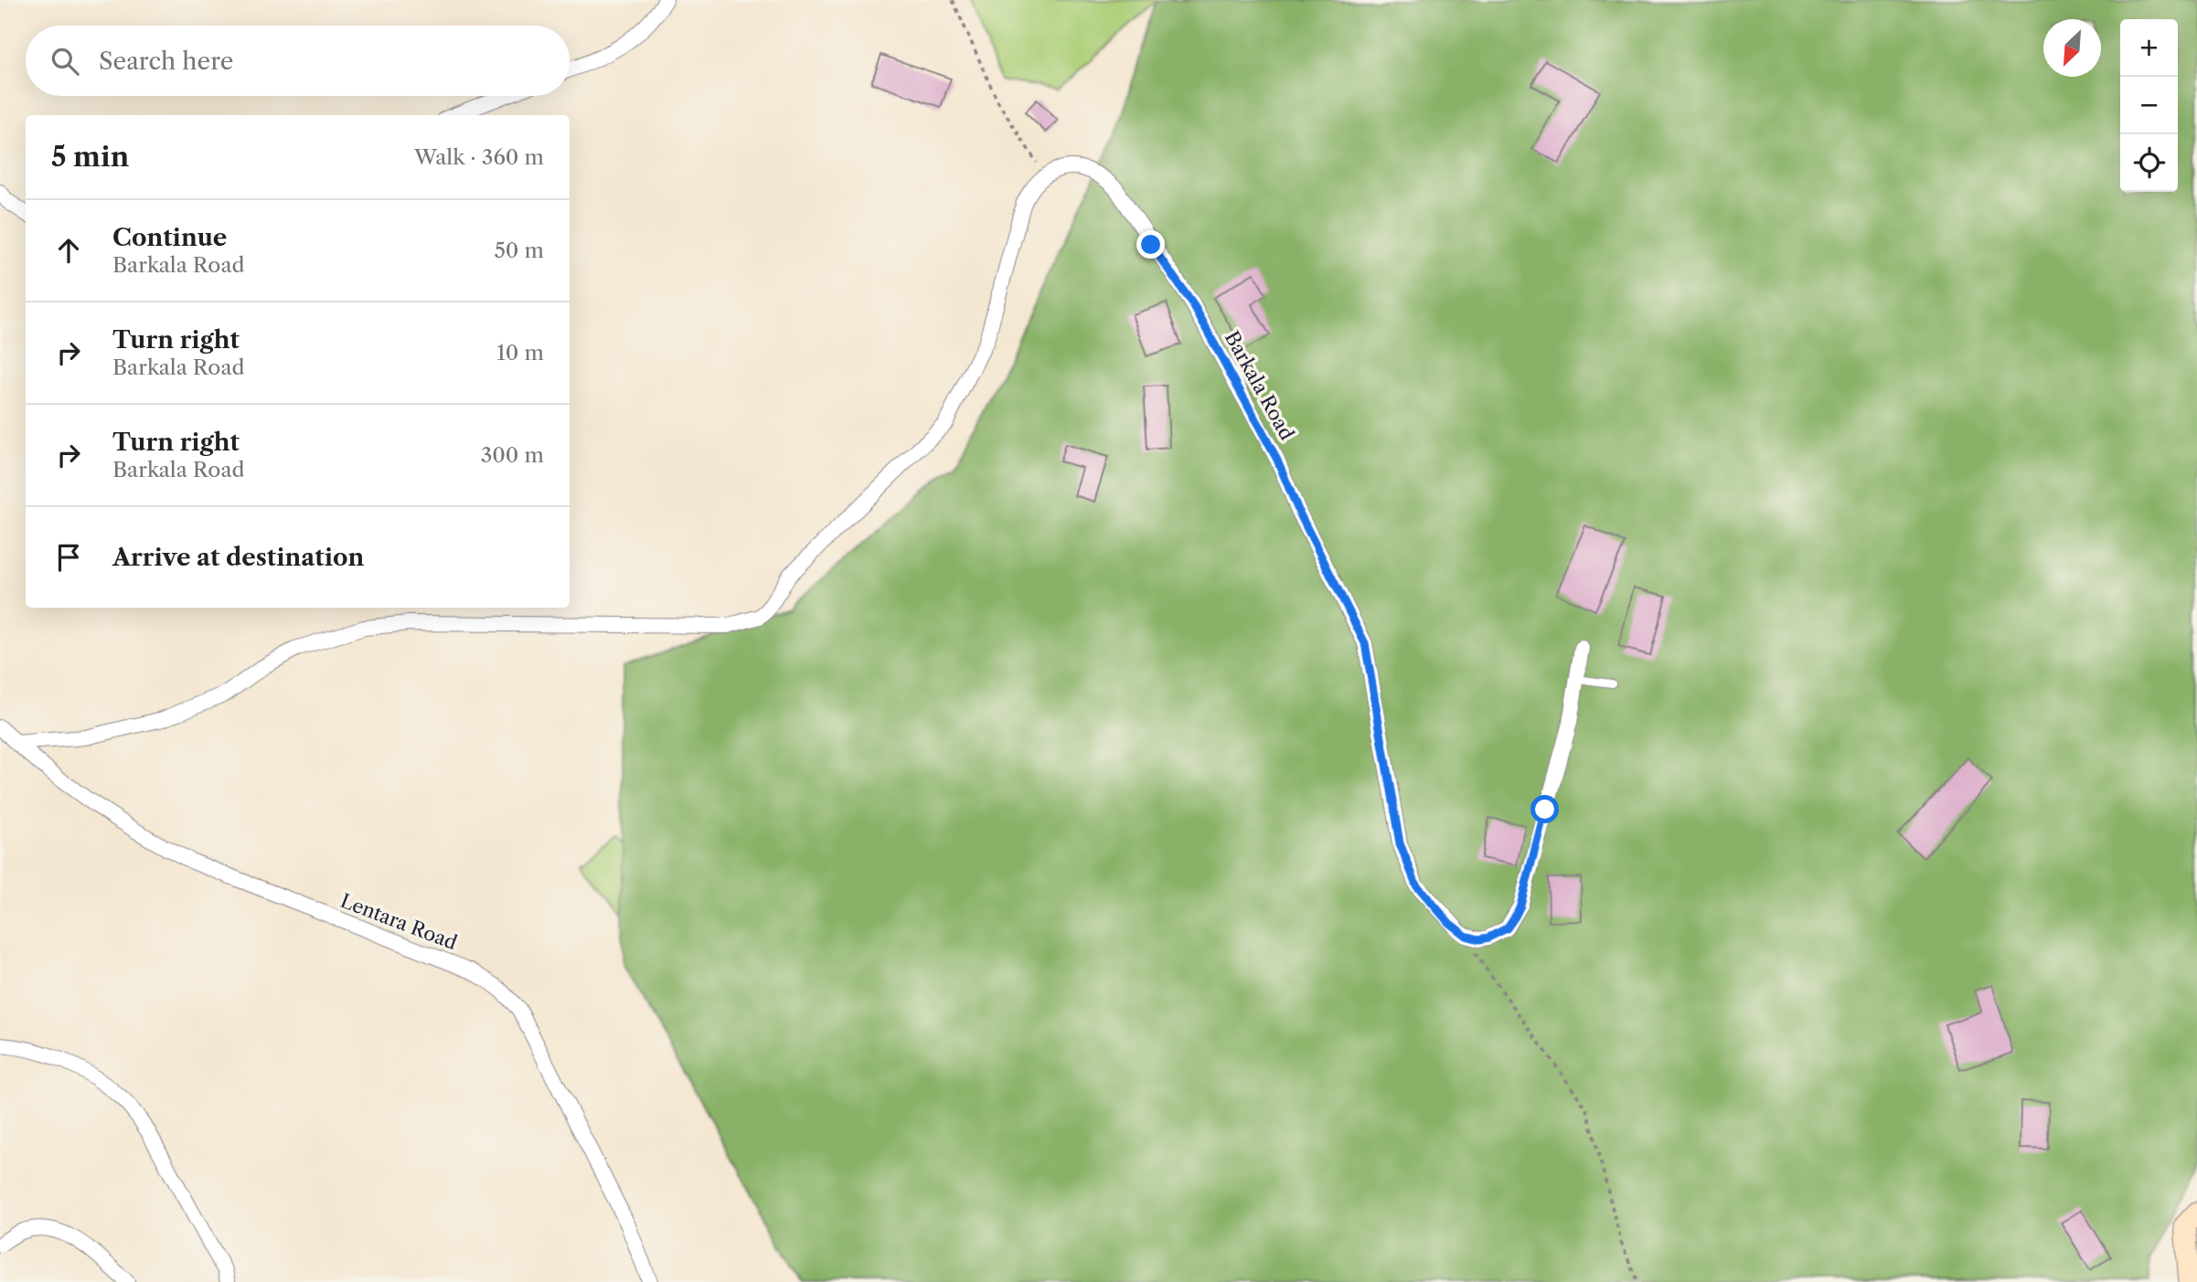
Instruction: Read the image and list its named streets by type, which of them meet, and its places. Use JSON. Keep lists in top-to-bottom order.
{
  "streets": {
    "street": ["Barkala Road", "Lentara Road"]
  },
  "north": "bottom left",
  "page": {
    "map_buttons": ["+", "−"],
    "search": "Search here",
    "heading": ["5 min", "Walk · 360 m"],
    "list": [
      ["Continue", "Barkala Road", "50 m"],
      ["Turn right", "Barkala Road", "10 m"],
      ["Turn right", "Barkala Road", "300 m"],
      "Arrive at destination"
    ]
  }
}
